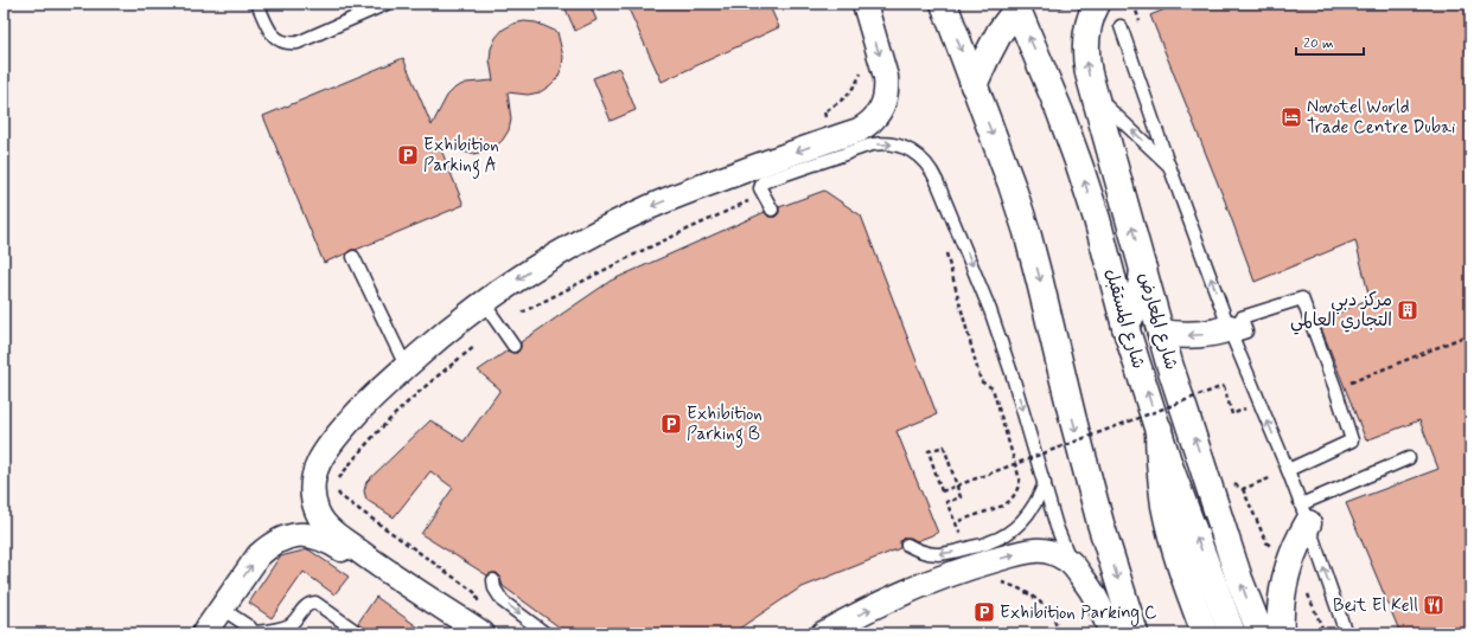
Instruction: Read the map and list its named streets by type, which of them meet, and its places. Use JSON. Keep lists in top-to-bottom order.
{
  "streets": {
    "main road": ["شارع المستقبل", "شارع المعارض"]
  },
  "places": {
    "hotel": ["Novotel World Trade Centre Dubai"],
    "parking": ["Exhibition Parking A", "Exhibition Parking B", "Exhibition Parking C"],
    "building": ["مركز دبي التجاري العالمي"],
    "restaurant": ["Beit El Kell"]
  },
  "scale_bar": "20 m"
}
